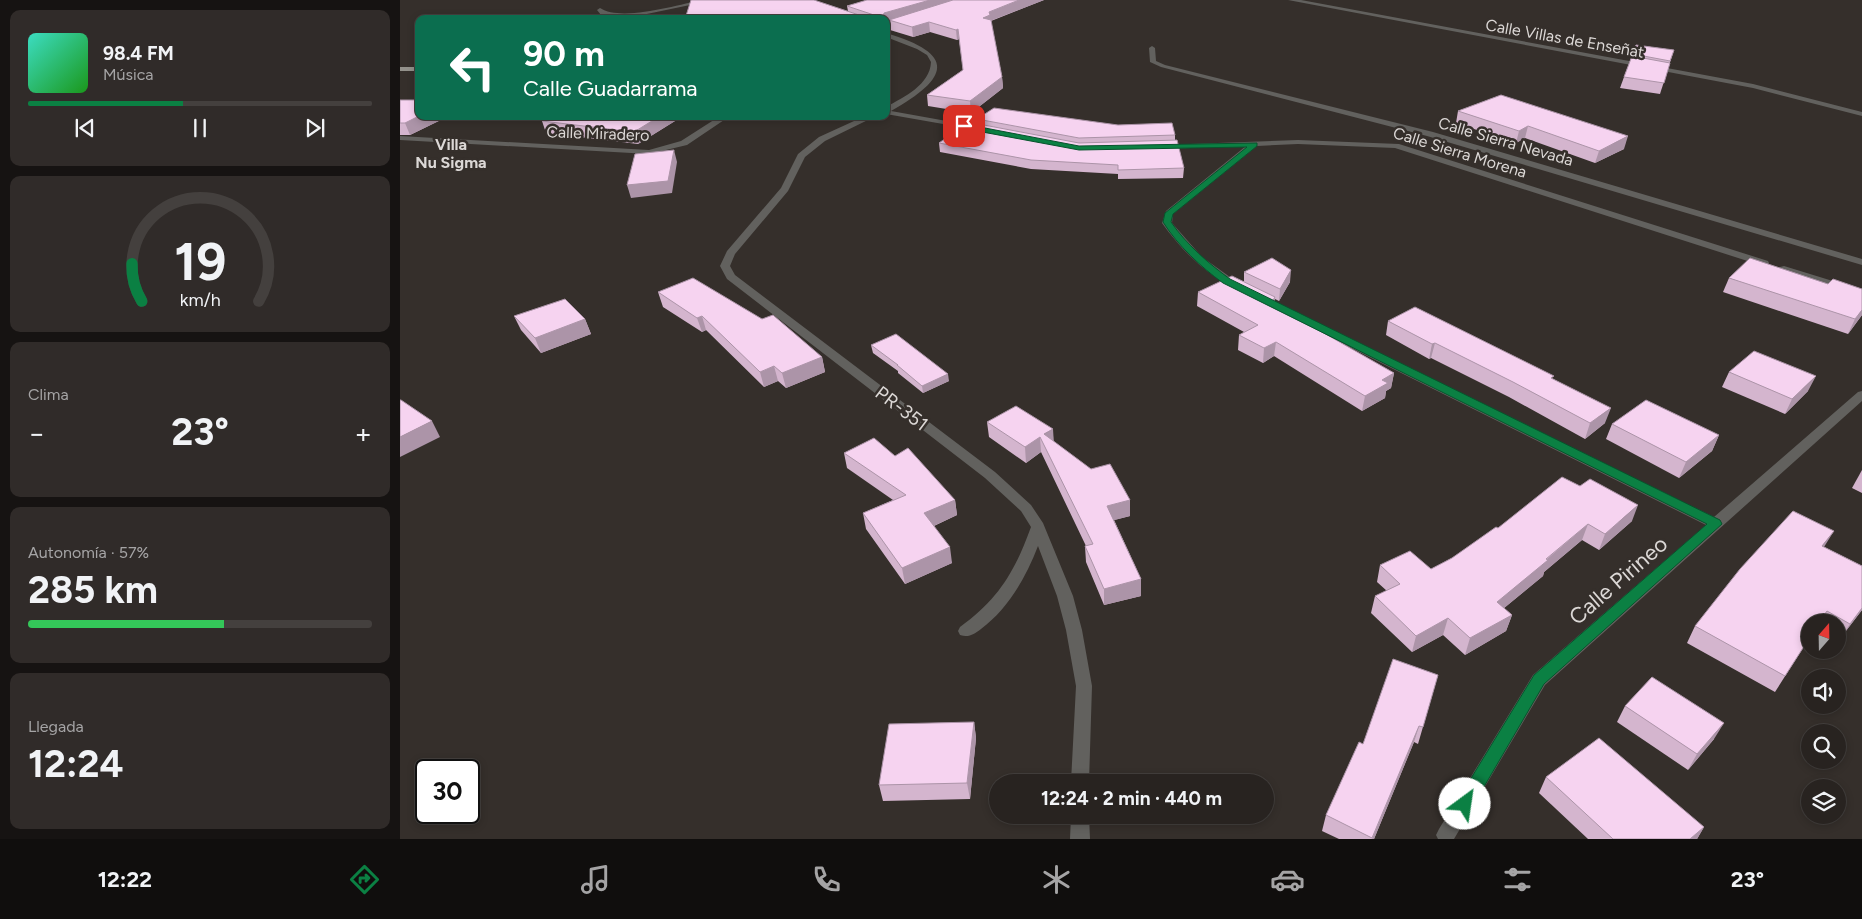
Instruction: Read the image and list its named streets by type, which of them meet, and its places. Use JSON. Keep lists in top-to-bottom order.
{
  "streets": {
    "street": [
      "Calle Villas de Enseñat",
      "Calle Miradero",
      "Calle Sierra Nevada",
      "Calle Sierra Morena",
      "PR-351",
      "Calle Pirineo"
    ]
  },
  "crossings": [
    ["Calle Sierra Nevada", "Calle Sierra Morena"]
  ],
  "districts": ["Villa Nu Sigma"],
  "north": "top",
  "page": {
    "turn": ["90 m", "Calle Guadarrama"],
    "song": ["98.4 FM", "Música"],
    "tile": [
      "Clima",
      ["Autonomía · 57%", "285 km"],
      ["Llegada", "12:24"]
    ],
    "heat": ["−", "23°", "+"],
    "limit": "30",
    "trip": "12:24 · 2 min · 440 m",
    "tabs": ["12:22", "23°"],
    "gauge": ["19", "km/h"]
  }
}
